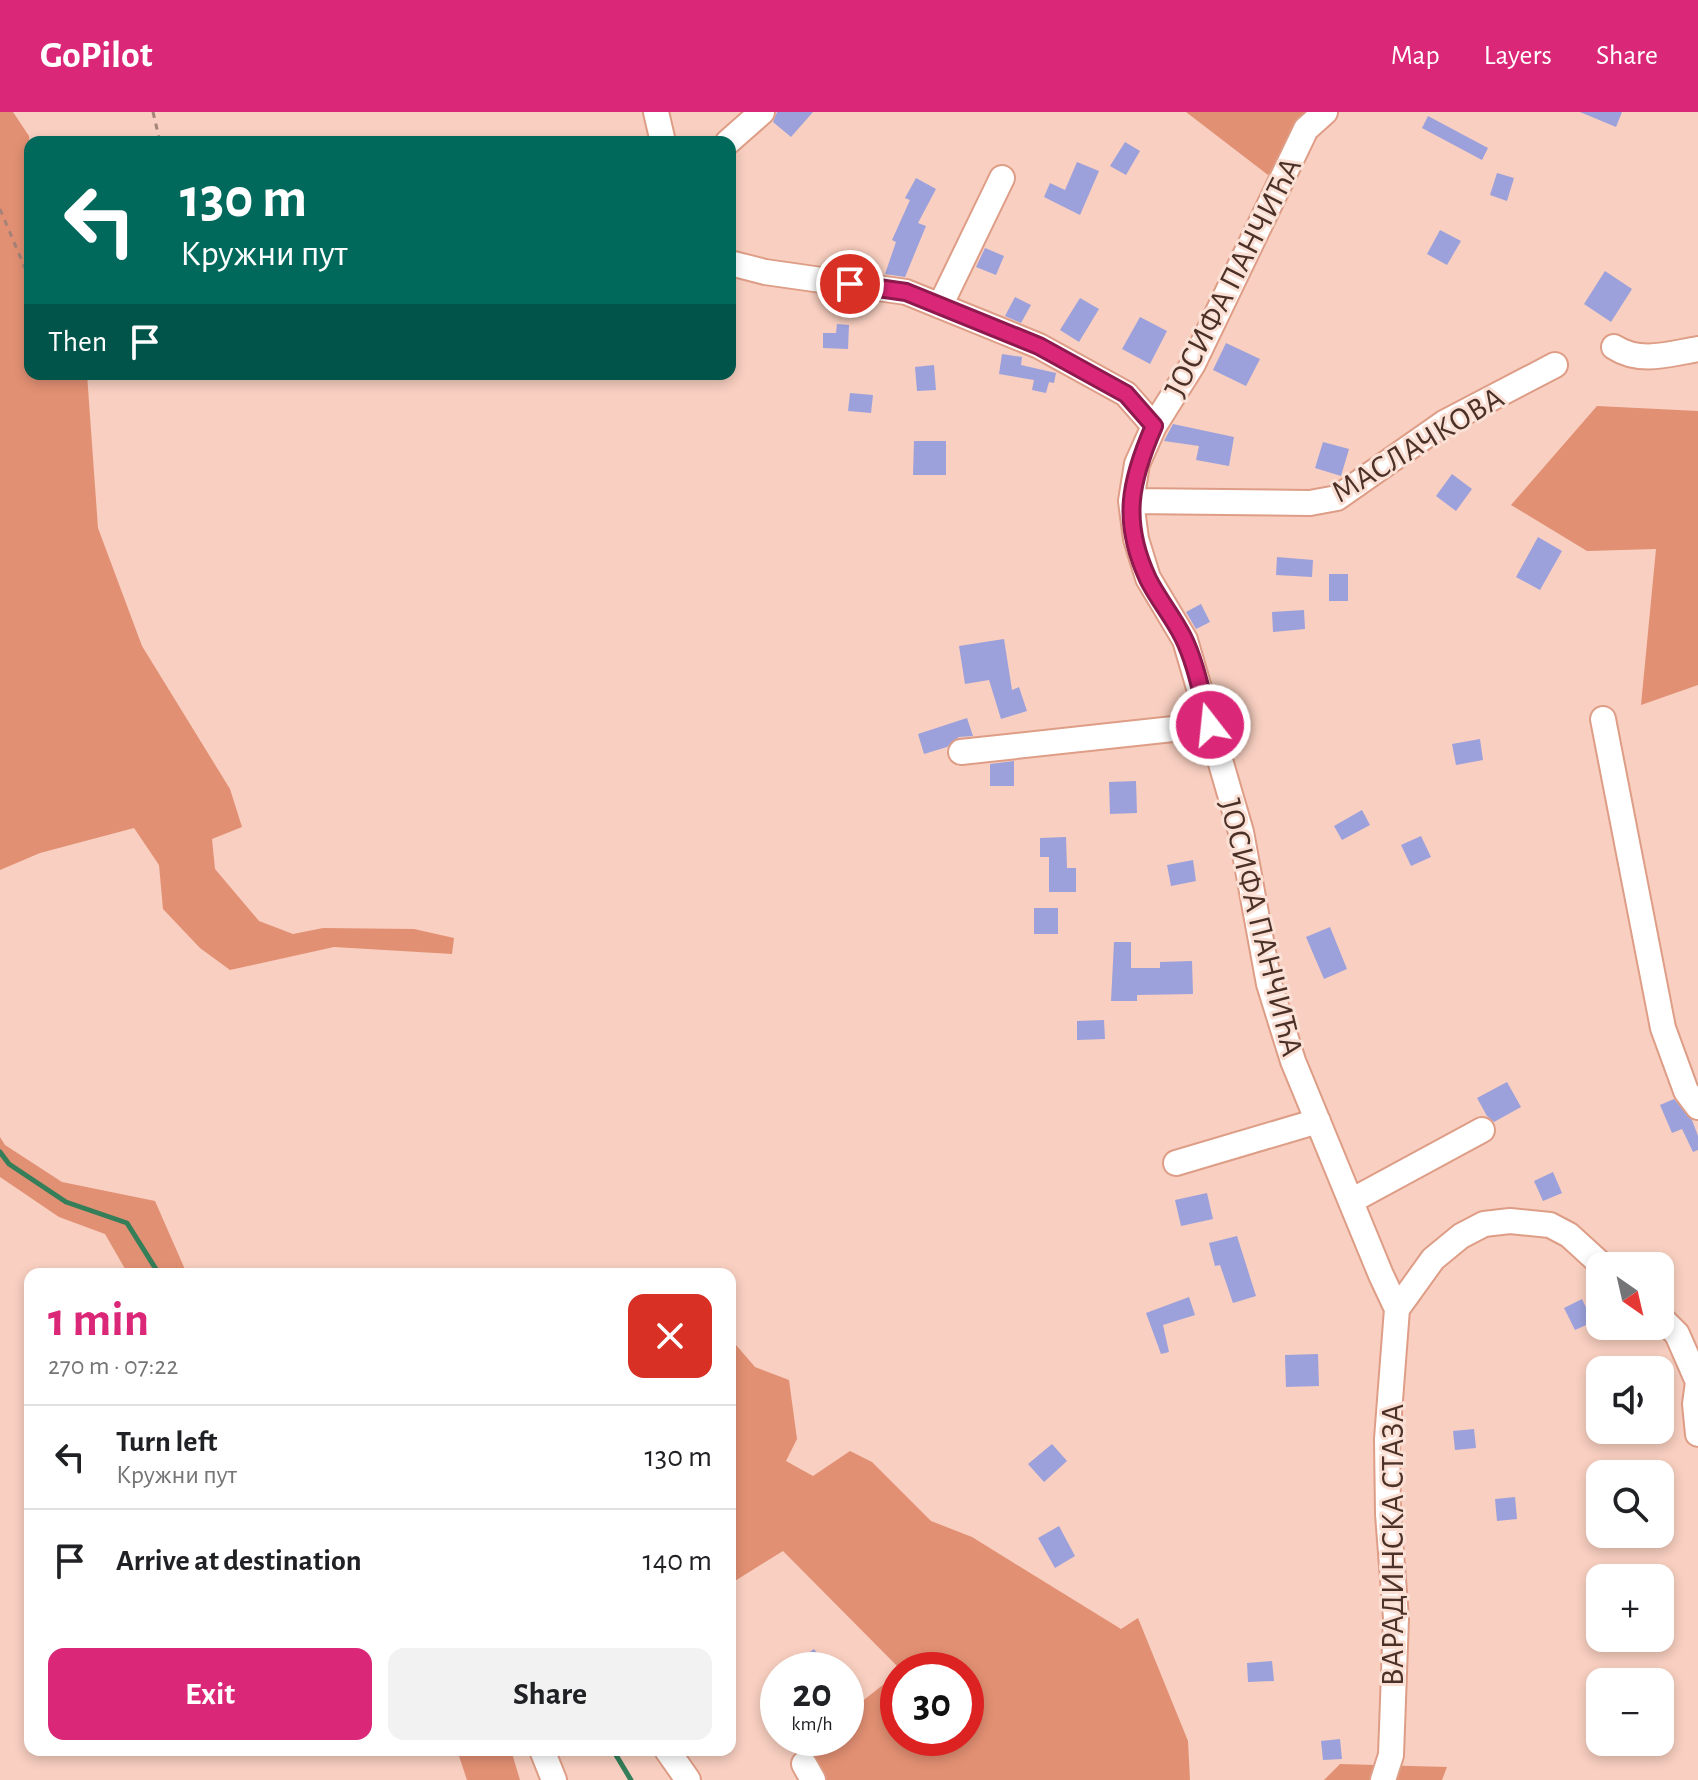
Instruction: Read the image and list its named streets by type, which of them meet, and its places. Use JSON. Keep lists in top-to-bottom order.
{
  "streets": {
    "street": ["ЈОСИФА ПАНЧИЋА", "МАСЛАЧКОВА", "ВАРАДИНСКА СТАЗА"]
  },
  "crossings": [
    ["ЈОСИФА ПАНЧИЋА", "МАСЛАЧКОВА"],
    ["ЈОСИФА ПАНЧИЋА", "ВАРАДИНСКА СТАЗА"]
  ],
  "north": "bottom right",
  "page": {
    "header": "GoPilot",
    "nav": ["Map", "Layers", "Share"],
    "turn": ["130 m", "Кружни пут"],
    "then": "Then",
    "map_buttons": ["+", "−"],
    "heading": ["1 min", "270 m · 07:22"],
    "list": [
      {
        "name": "Turn left",
        "note": "Кружни пут",
        "value": "130 m"
      },
      {
        "name": "Arrive at destination",
        "value": "140 m"
      }
    ],
    "buttons": ["Exit", "Share"],
    "speed": "20 km/h",
    "limit": "30"
  }
}
